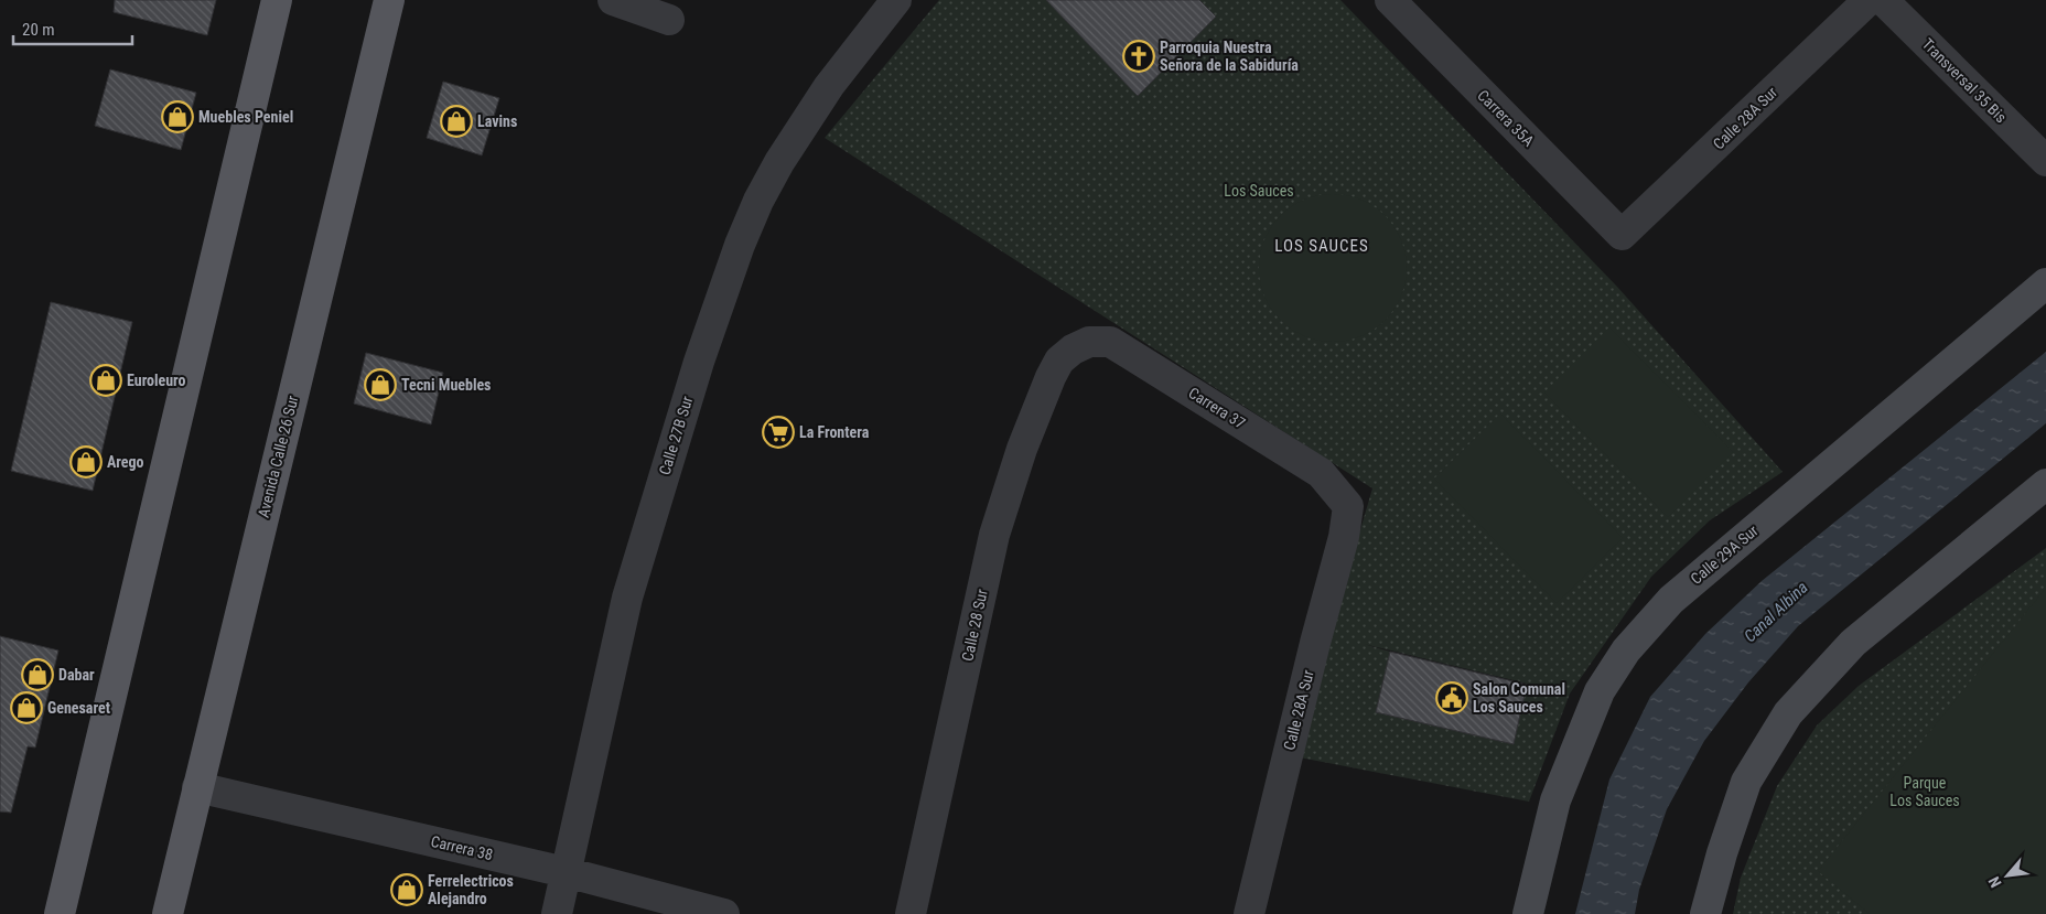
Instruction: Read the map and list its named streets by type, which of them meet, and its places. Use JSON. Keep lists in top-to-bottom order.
{
  "streets": {
    "main road": ["Avenida Calle 26 Sur"],
    "street": [
      "Transversal 35 Bis",
      "Carrera 35A",
      "Calle 28A Sur",
      "Carrera 37",
      "Calle 27B Sur",
      "Calle 29A Sur",
      "Calle 28 Sur",
      "Carrera 38"
    ]
  },
  "crossings": [
    ["Carrera 35A", "Calle 28A Sur"],
    ["Calle 28A Sur", "Carrera 37"],
    ["Carrera 37", "Calle 28 Sur"],
    ["Calle 27B Sur", "Carrera 38"],
    ["Avenida Calle 26 Sur", "Carrera 38"]
  ],
  "districts": ["LOS SAUCES"],
  "water": ["Canal Albina"],
  "parks": ["Los Sauces", "Parque Los Sauces"],
  "places": {
    "church": ["Parroquia Nuestra Señora de la Sabiduría"],
    "shop": [
      "Muebles Peniel",
      "Lavins",
      "Euroleuro",
      "Tecni Muebles",
      "Arego",
      "Dabar",
      "Genesaret",
      "Ferrelectricos Alejandro"
    ],
    "supermarket": ["La Frontera"],
    "public building": ["Salon Comunal Los Sauces"]
  },
  "scale_bar": "20 m",
  "north": "bottom left"
}
